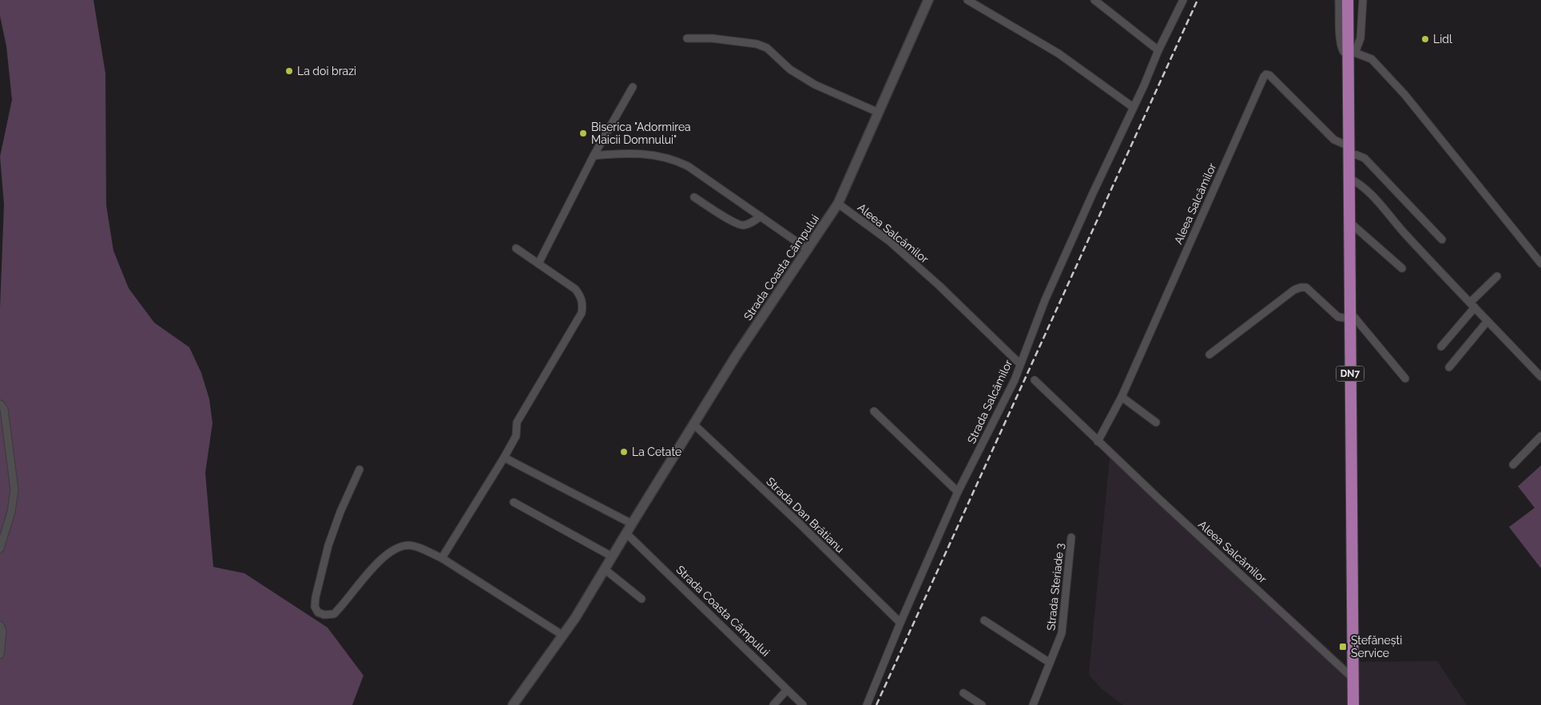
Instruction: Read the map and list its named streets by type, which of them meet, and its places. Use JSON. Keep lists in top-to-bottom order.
{
  "streets": {
    "main road": ["DN7"],
    "street": [
      "Aleea Salcâmilor",
      "Strada Coasta Câmpului",
      "Strada Salcâmilor",
      "Strada Dan Brătianu",
      "Strada Steriade 3"
    ]
  },
  "crossings": [
    ["Aleea Salcâmilor", "Strada Coasta Câmpului"],
    ["Aleea Salcâmilor", "DN7"],
    ["Aleea Salcâmilor", "Strada Salcâmilor"],
    ["Strada Coasta Câmpului", "Strada Dan Brătianu"],
    ["Strada Salcâmilor", "Strada Dan Brătianu"]
  ],
  "places": {
    "other": [
      "Lidl",
      "La doi brazi",
      "Biserica \"Adormirea Maicii Domnului\"",
      "La Cetate"
    ],
    "transit": ["Ștefănești Service"]
  }
}
